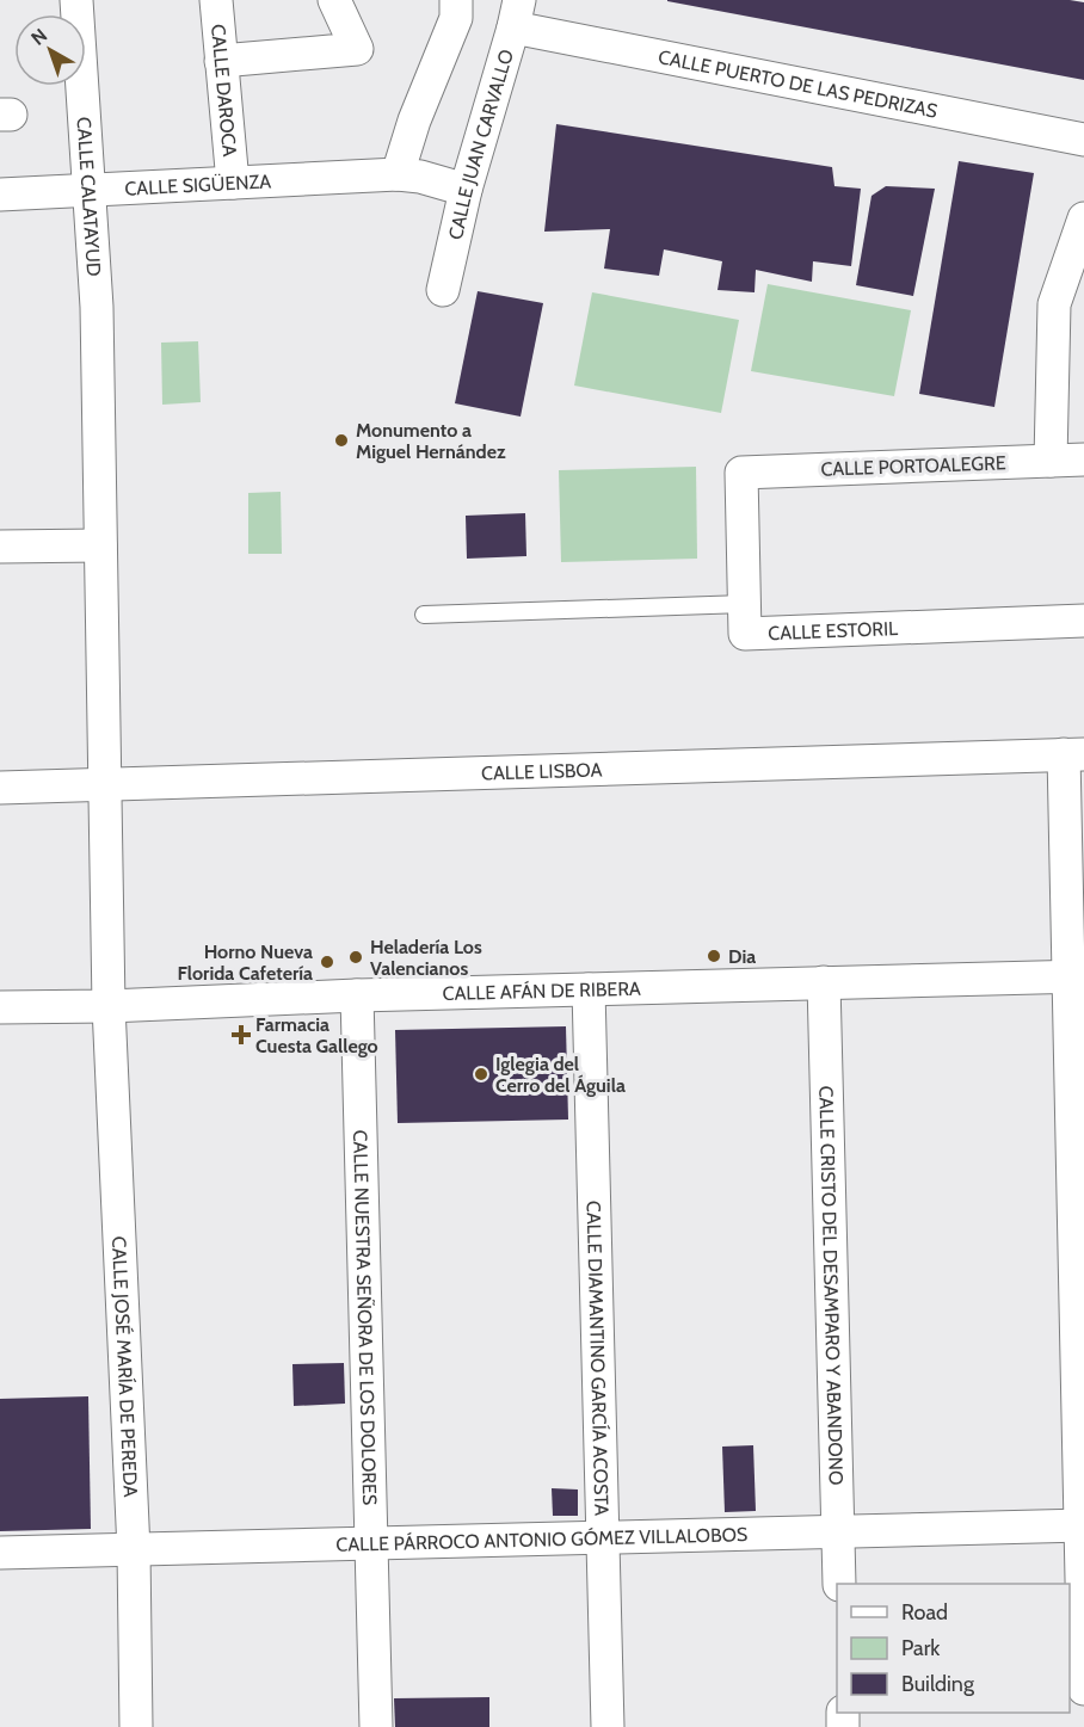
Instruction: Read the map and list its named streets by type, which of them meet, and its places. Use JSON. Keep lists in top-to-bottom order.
{
  "streets": {
    "street": [
      "CALLE PUERTO DE LAS PEDRIZAS",
      "CALLE DAROCA",
      "CALLE JUAN CARVALLO",
      "CALLE SIGÜENZA",
      "CALLE CALATAYUD",
      "CALLE PORTOALEGRE",
      "CALLE ESTORIL",
      "CALLE LISBOA",
      "CALLE AFÁN DE RIBERA",
      "CALLE CRISTO DEL DESAMPARO Y ABANDONO",
      "CALLE NUESTRA SEÑORA DE LOS DOLORES",
      "CALLE DIAMANTINO GARCÍA ACOSTA",
      "CALLE JOSÉ MARÍA DE PEREDA",
      "CALLE PÁRROCO ANTONIO GÓMEZ VILLALOBOS"
    ]
  },
  "crossings": [
    ["CALLE PUERTO DE LAS PEDRIZAS", "CALLE JUAN CARVALLO"],
    ["CALLE DAROCA", "CALLE SIGÜENZA"],
    ["CALLE JUAN CARVALLO", "CALLE SIGÜENZA"],
    ["CALLE SIGÜENZA", "CALLE CALATAYUD"],
    ["CALLE CALATAYUD", "CALLE JOSÉ MARÍA DE PEREDA"],
    ["CALLE PORTOALEGRE", "CALLE ESTORIL"],
    ["CALLE LISBOA", "CALLE JOSÉ MARÍA DE PEREDA"],
    ["CALLE AFÁN DE RIBERA", "CALLE CRISTO DEL DESAMPARO Y ABANDONO"],
    ["CALLE AFÁN DE RIBERA", "CALLE NUESTRA SEÑORA DE LOS DOLORES"],
    ["CALLE AFÁN DE RIBERA", "CALLE DIAMANTINO GARCÍA ACOSTA"],
    ["CALLE AFÁN DE RIBERA", "CALLE JOSÉ MARÍA DE PEREDA"],
    ["CALLE CRISTO DEL DESAMPARO Y ABANDONO", "CALLE PÁRROCO ANTONIO GÓMEZ VILLALOBOS"],
    ["CALLE NUESTRA SEÑORA DE LOS DOLORES", "CALLE PÁRROCO ANTONIO GÓMEZ VILLALOBOS"],
    ["CALLE DIAMANTINO GARCÍA ACOSTA", "CALLE PÁRROCO ANTONIO GÓMEZ VILLALOBOS"],
    ["CALLE JOSÉ MARÍA DE PEREDA", "CALLE PÁRROCO ANTONIO GÓMEZ VILLALOBOS"]
  ],
  "places": {
    "other": [
      "Monumento a Miguel Hernández",
      "Dia",
      "Heladería Los Valencianos",
      "Horno Nueva Florida Cafetería",
      "Iglegia del Cerro del Águila"
    ],
    "health": ["Farmacia Cuesta Gallego"]
  },
  "legend": ["Road", "Park", "Building"],
  "north": "top left"
}
